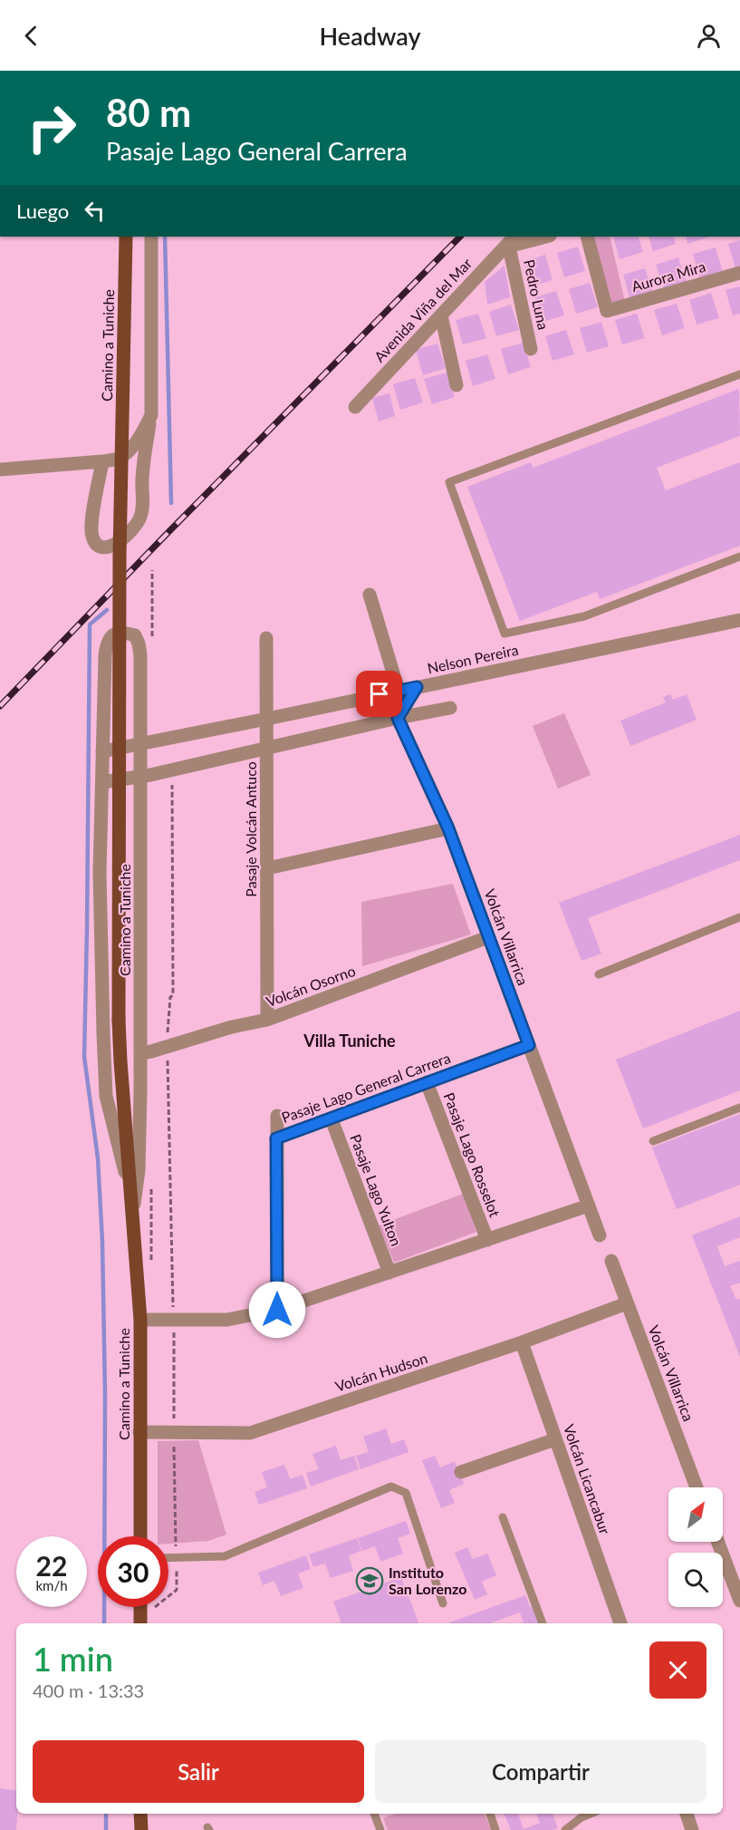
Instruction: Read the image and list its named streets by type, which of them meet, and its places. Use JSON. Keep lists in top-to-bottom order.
{
  "streets": {
    "main road": ["Camino a Tuniche"],
    "street": [
      "Aurora Mira",
      "Pedro Luna",
      "Avenida Viña del Mar",
      "Nelson Pereira",
      "Pasaje Volcán Antuco",
      "Volcán Villarrica",
      "Volcán Osorno",
      "Pasaje Lago General Carrera",
      "Pasaje Lago Rosselot",
      "Pasaje Lago Yulton",
      "Volcán Hudson",
      "Volcán Licancabur"
    ]
  },
  "crossings": [
    ["Pedro Luna", "Avenida Viña del Mar"],
    ["Camino a Tuniche", "Nelson Pereira"],
    ["Camino a Tuniche", "Volcán Osorno"],
    ["Camino a Tuniche", "Volcán Hudson"],
    ["Nelson Pereira", "Pasaje Volcán Antuco"],
    ["Pasaje Volcán Antuco", "Volcán Osorno"],
    ["Volcán Villarrica", "Volcán Osorno"],
    ["Volcán Villarrica", "Pasaje Lago General Carrera"],
    ["Volcán Villarrica", "Volcán Hudson"],
    ["Pasaje Lago General Carrera", "Pasaje Lago Rosselot"],
    ["Pasaje Lago General Carrera", "Pasaje Lago Yulton"],
    ["Volcán Hudson", "Volcán Licancabur"]
  ],
  "districts": ["Villa Tuniche"],
  "places": {
    "school or university": ["Instituto San Lorenzo"]
  },
  "north": "top right",
  "page": {
    "header": "Headway",
    "turn": ["80 m", "Pasaje Lago General Carrera"],
    "then": "Luego",
    "speed": "22 km/h",
    "limit": "30",
    "heading": ["1 min", "400 m · 13:33"],
    "buttons": ["Salir", "Compartir"]
  }
}
